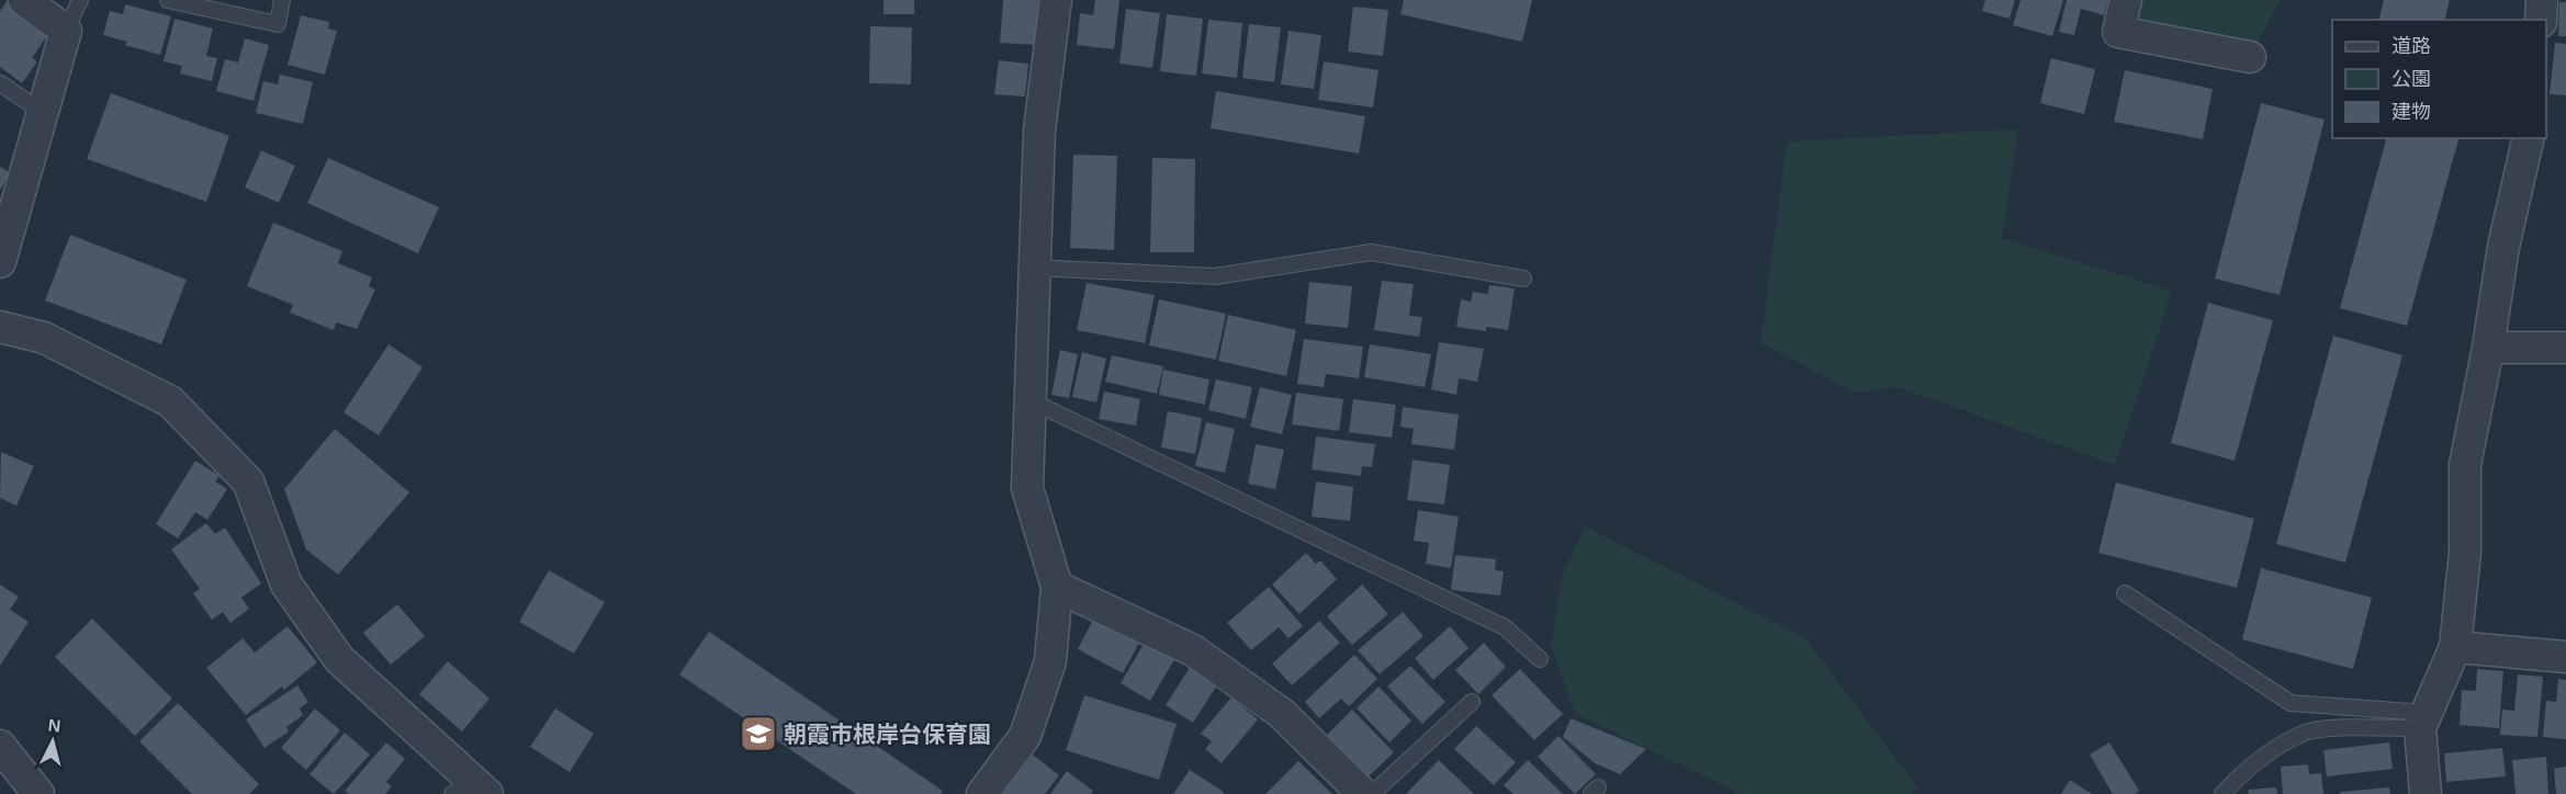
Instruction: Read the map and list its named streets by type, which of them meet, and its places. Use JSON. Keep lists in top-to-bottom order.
{
  "places": {
    "school or university": ["朝霞市根岸台保育園"]
  },
  "legend": ["道路", "公園", "建物"],
  "north": "top"
}
